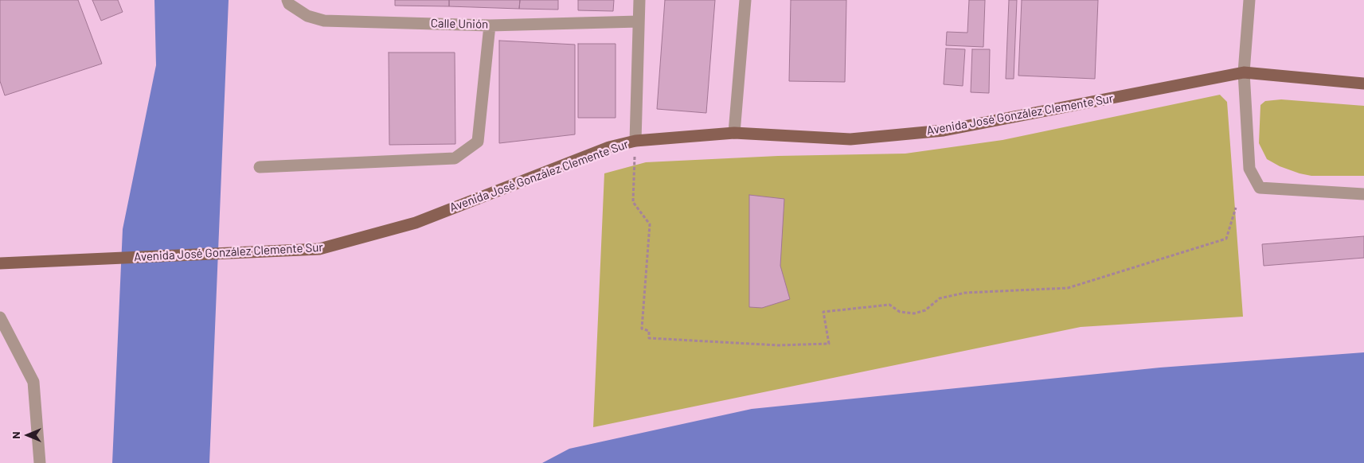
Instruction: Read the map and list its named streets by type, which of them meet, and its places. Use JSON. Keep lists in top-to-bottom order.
{
  "streets": {
    "main road": ["Avenida José González Clemente Sur"],
    "street": ["Calle Unión"]
  },
  "north": "left"
}
